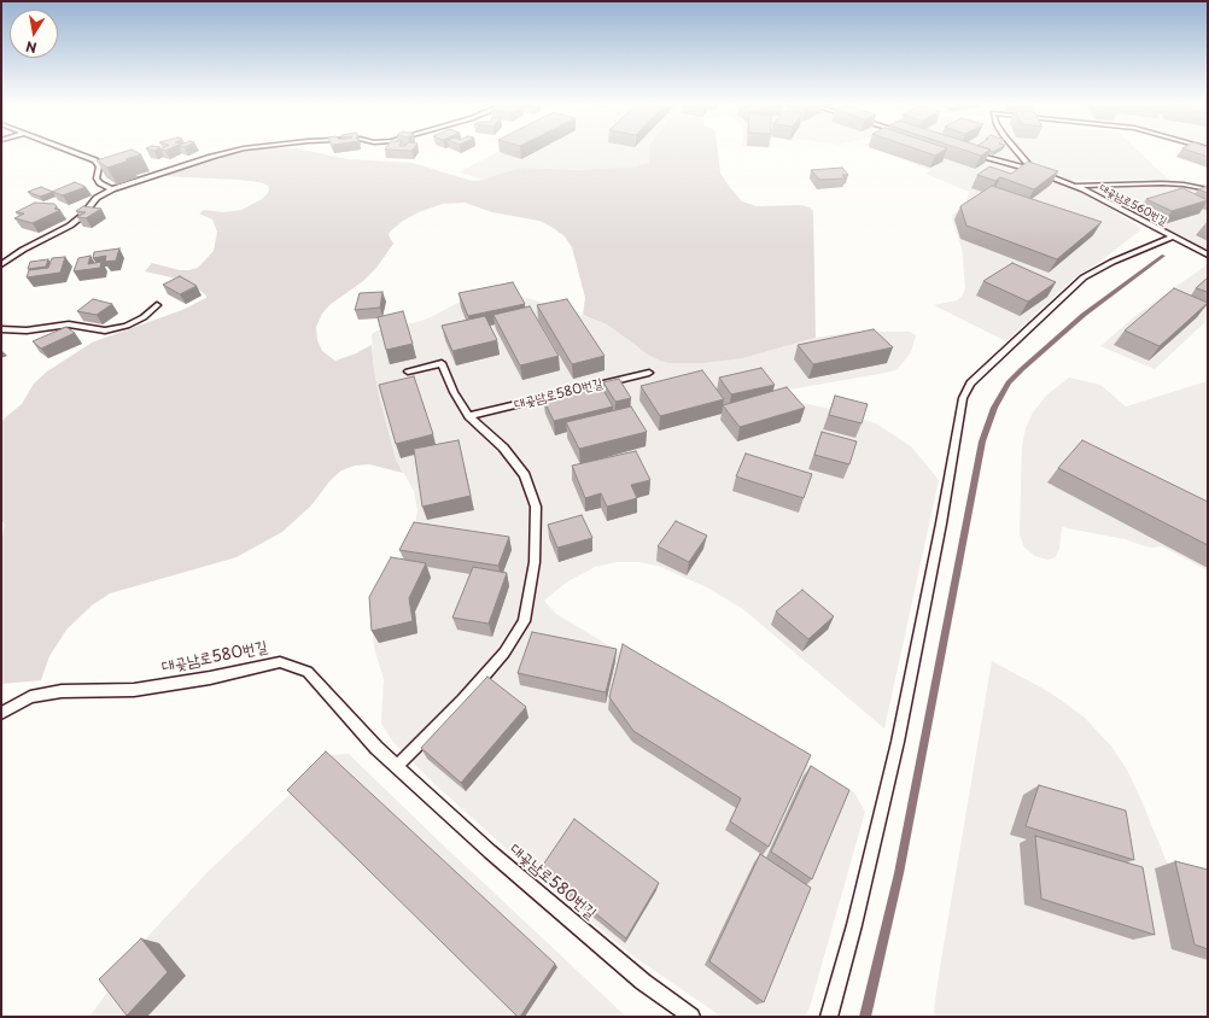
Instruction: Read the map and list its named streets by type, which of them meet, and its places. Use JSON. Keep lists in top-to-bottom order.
{
  "streets": {
    "lane": ["대곶남로560번길", "대곶남로580번길"]
  },
  "north": "bottom"
}
